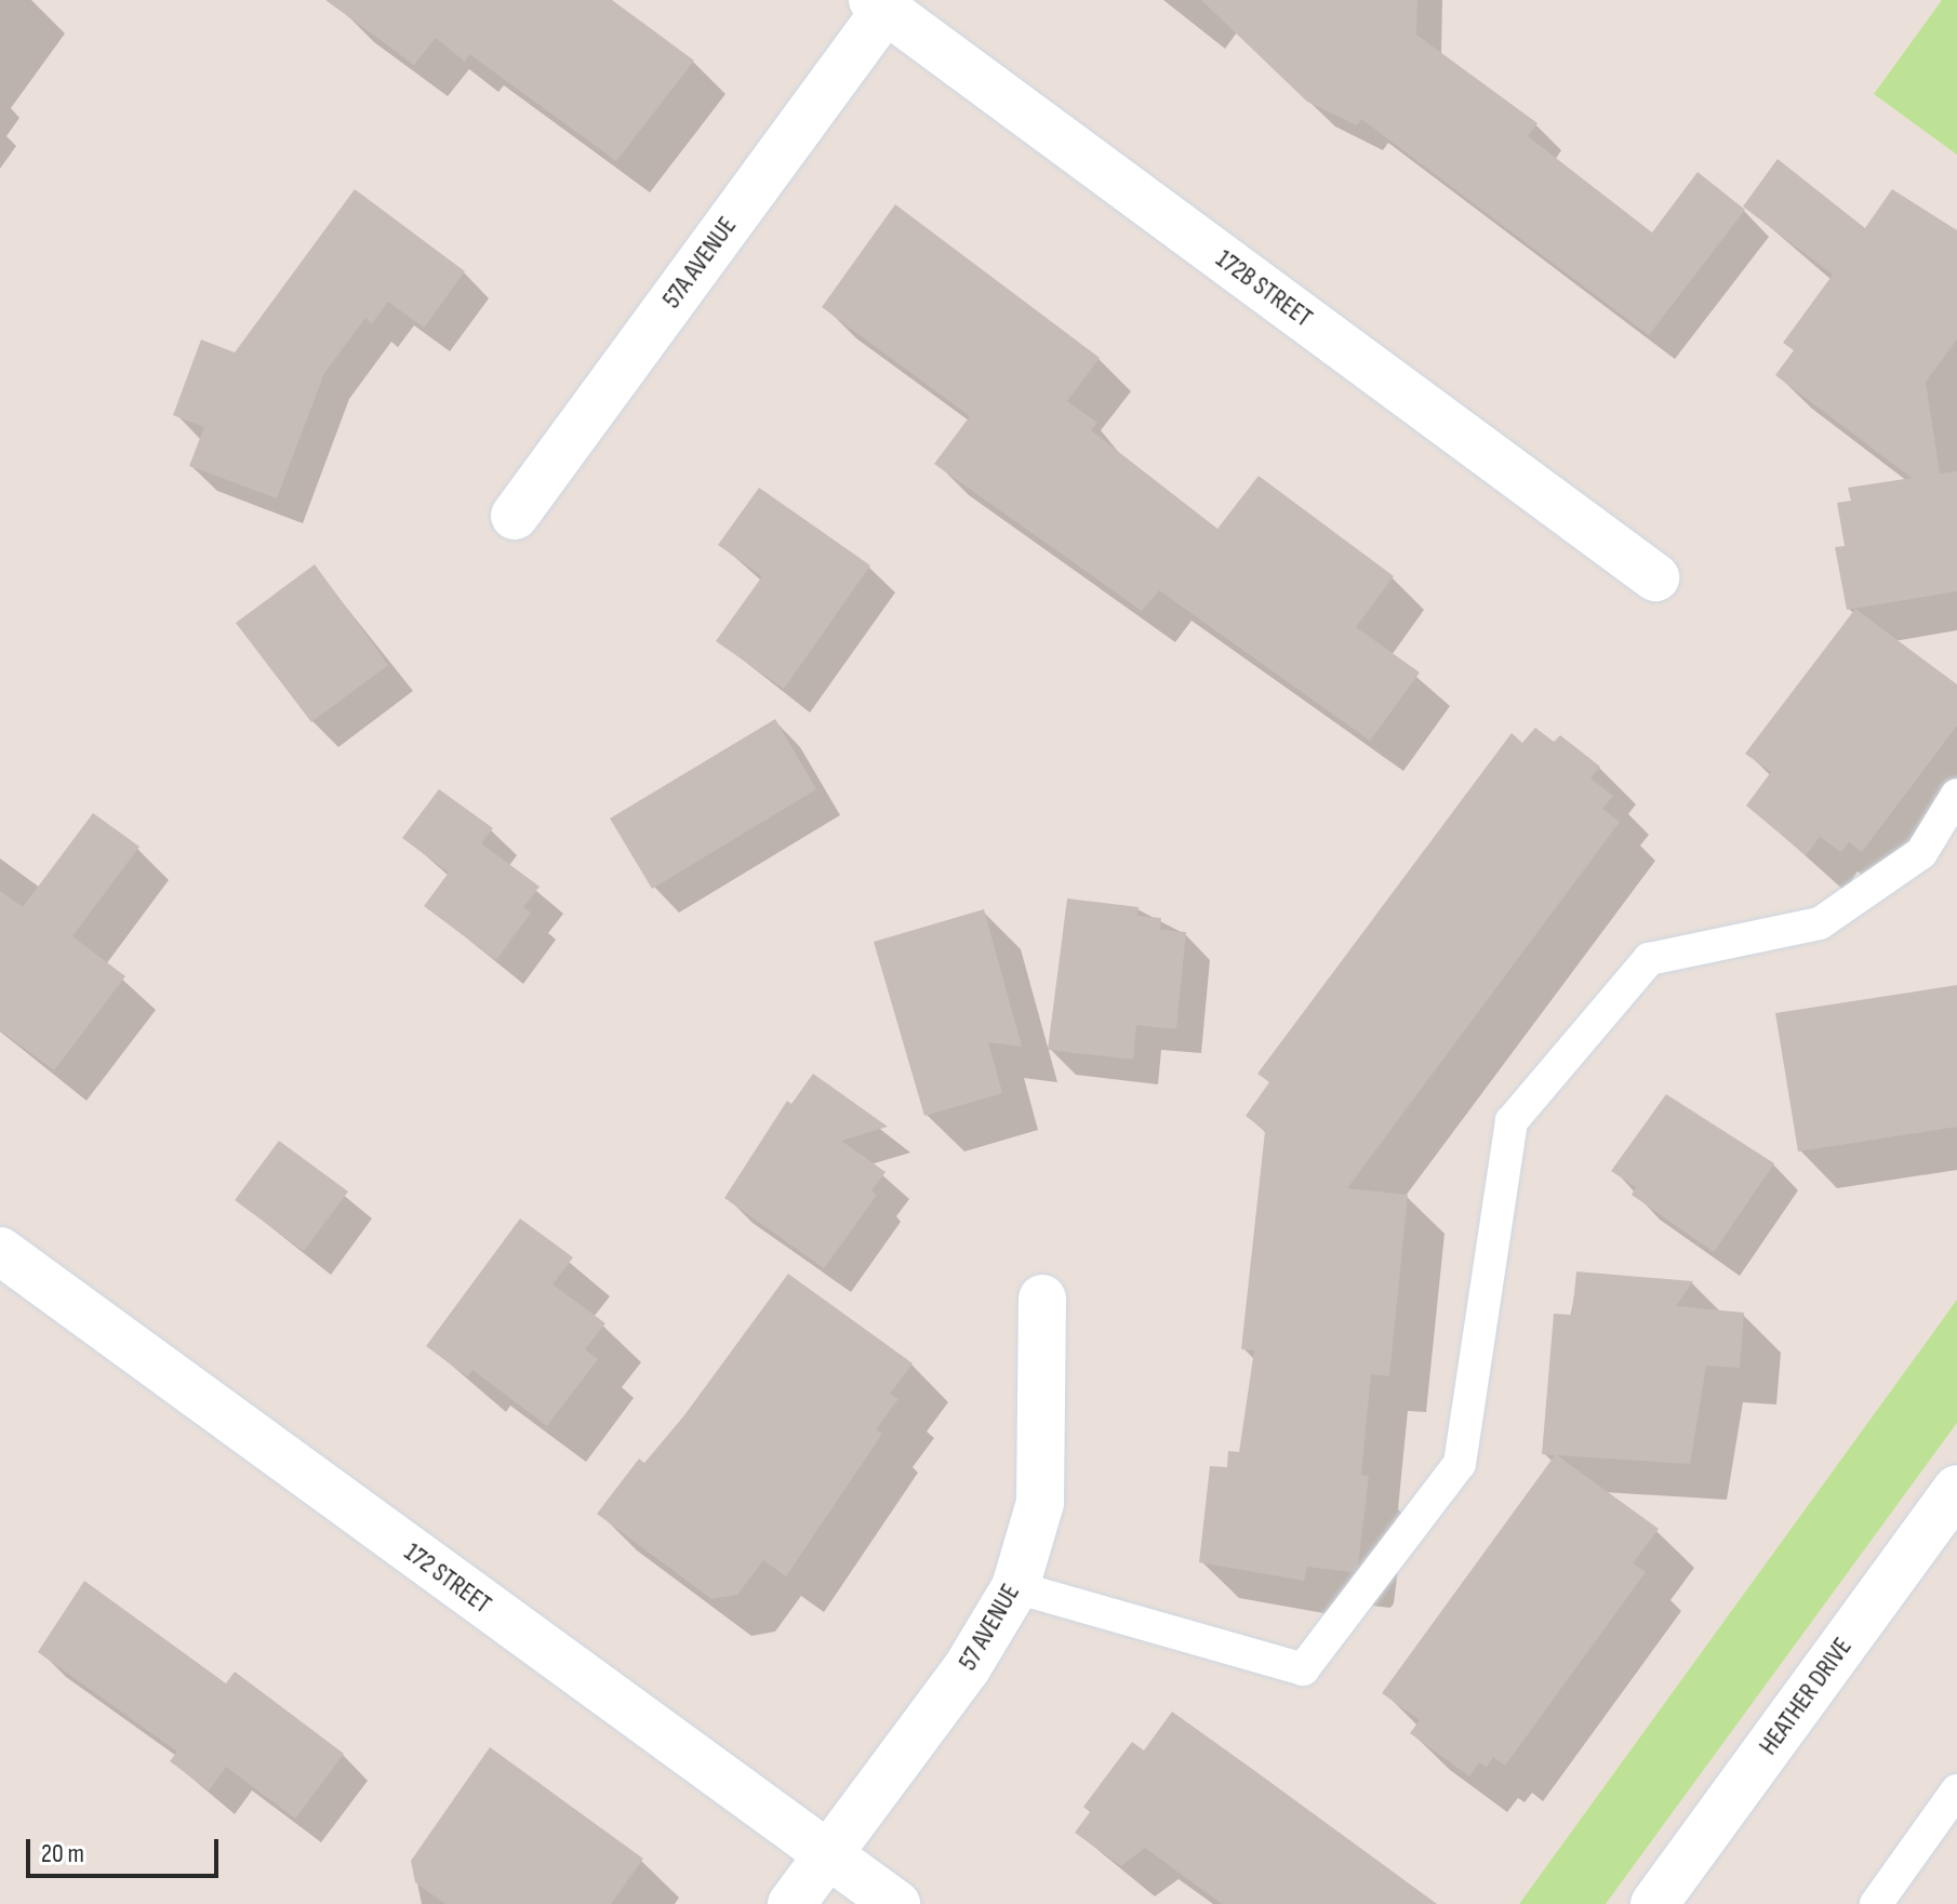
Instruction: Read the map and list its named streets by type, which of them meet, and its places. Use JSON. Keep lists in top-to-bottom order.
{
  "streets": {
    "street": [
      "57A AVENUE",
      "172B STREET",
      "172 STREET",
      "57 AVENUE",
      "HEATHER DRIVE"
    ]
  },
  "crossings": [
    ["57A AVENUE", "172B STREET"],
    ["172 STREET", "57 AVENUE"]
  ],
  "scale_bar": "20 m"
}
